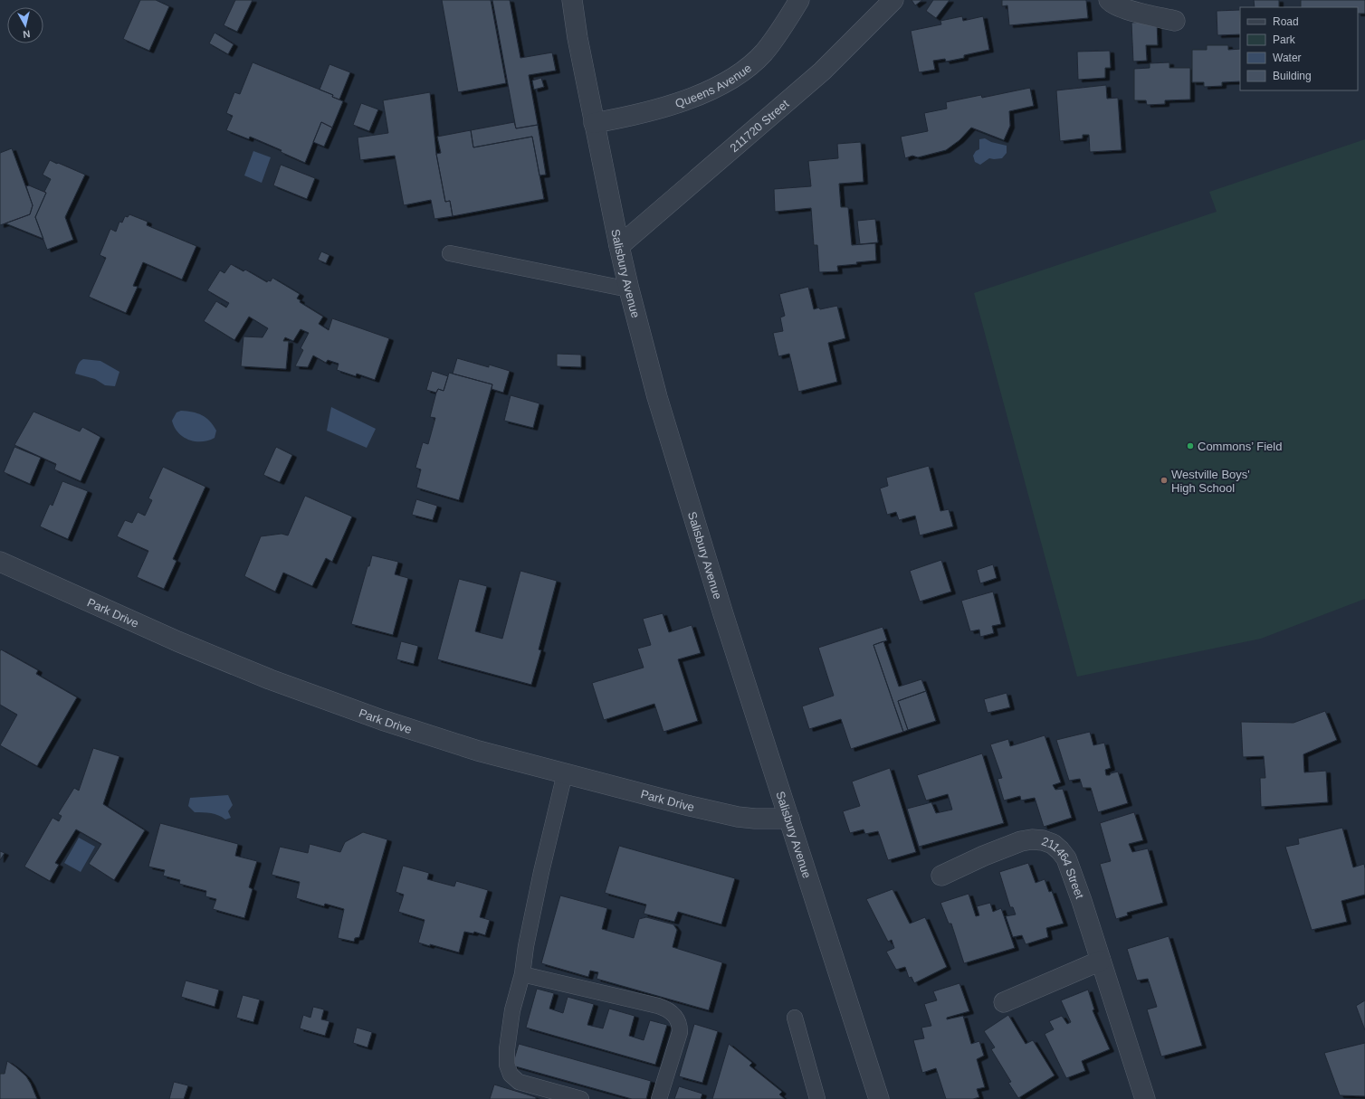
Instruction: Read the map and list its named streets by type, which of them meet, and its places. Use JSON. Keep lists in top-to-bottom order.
{
  "streets": {
    "street": [
      "Queens Avenue",
      "211720 Street",
      "Salisbury Avenue",
      "Park Drive",
      "211464 Street"
    ]
  },
  "crossings": [
    ["Queens Avenue", "Salisbury Avenue"],
    ["211720 Street", "Salisbury Avenue"],
    ["Salisbury Avenue", "Park Drive"]
  ],
  "places": ["Commons’ Field", "Westville Boys' High School"],
  "legend": [
    "Road",
    "Park",
    "Water",
    "Building"
  ],
  "north": "bottom"
}
